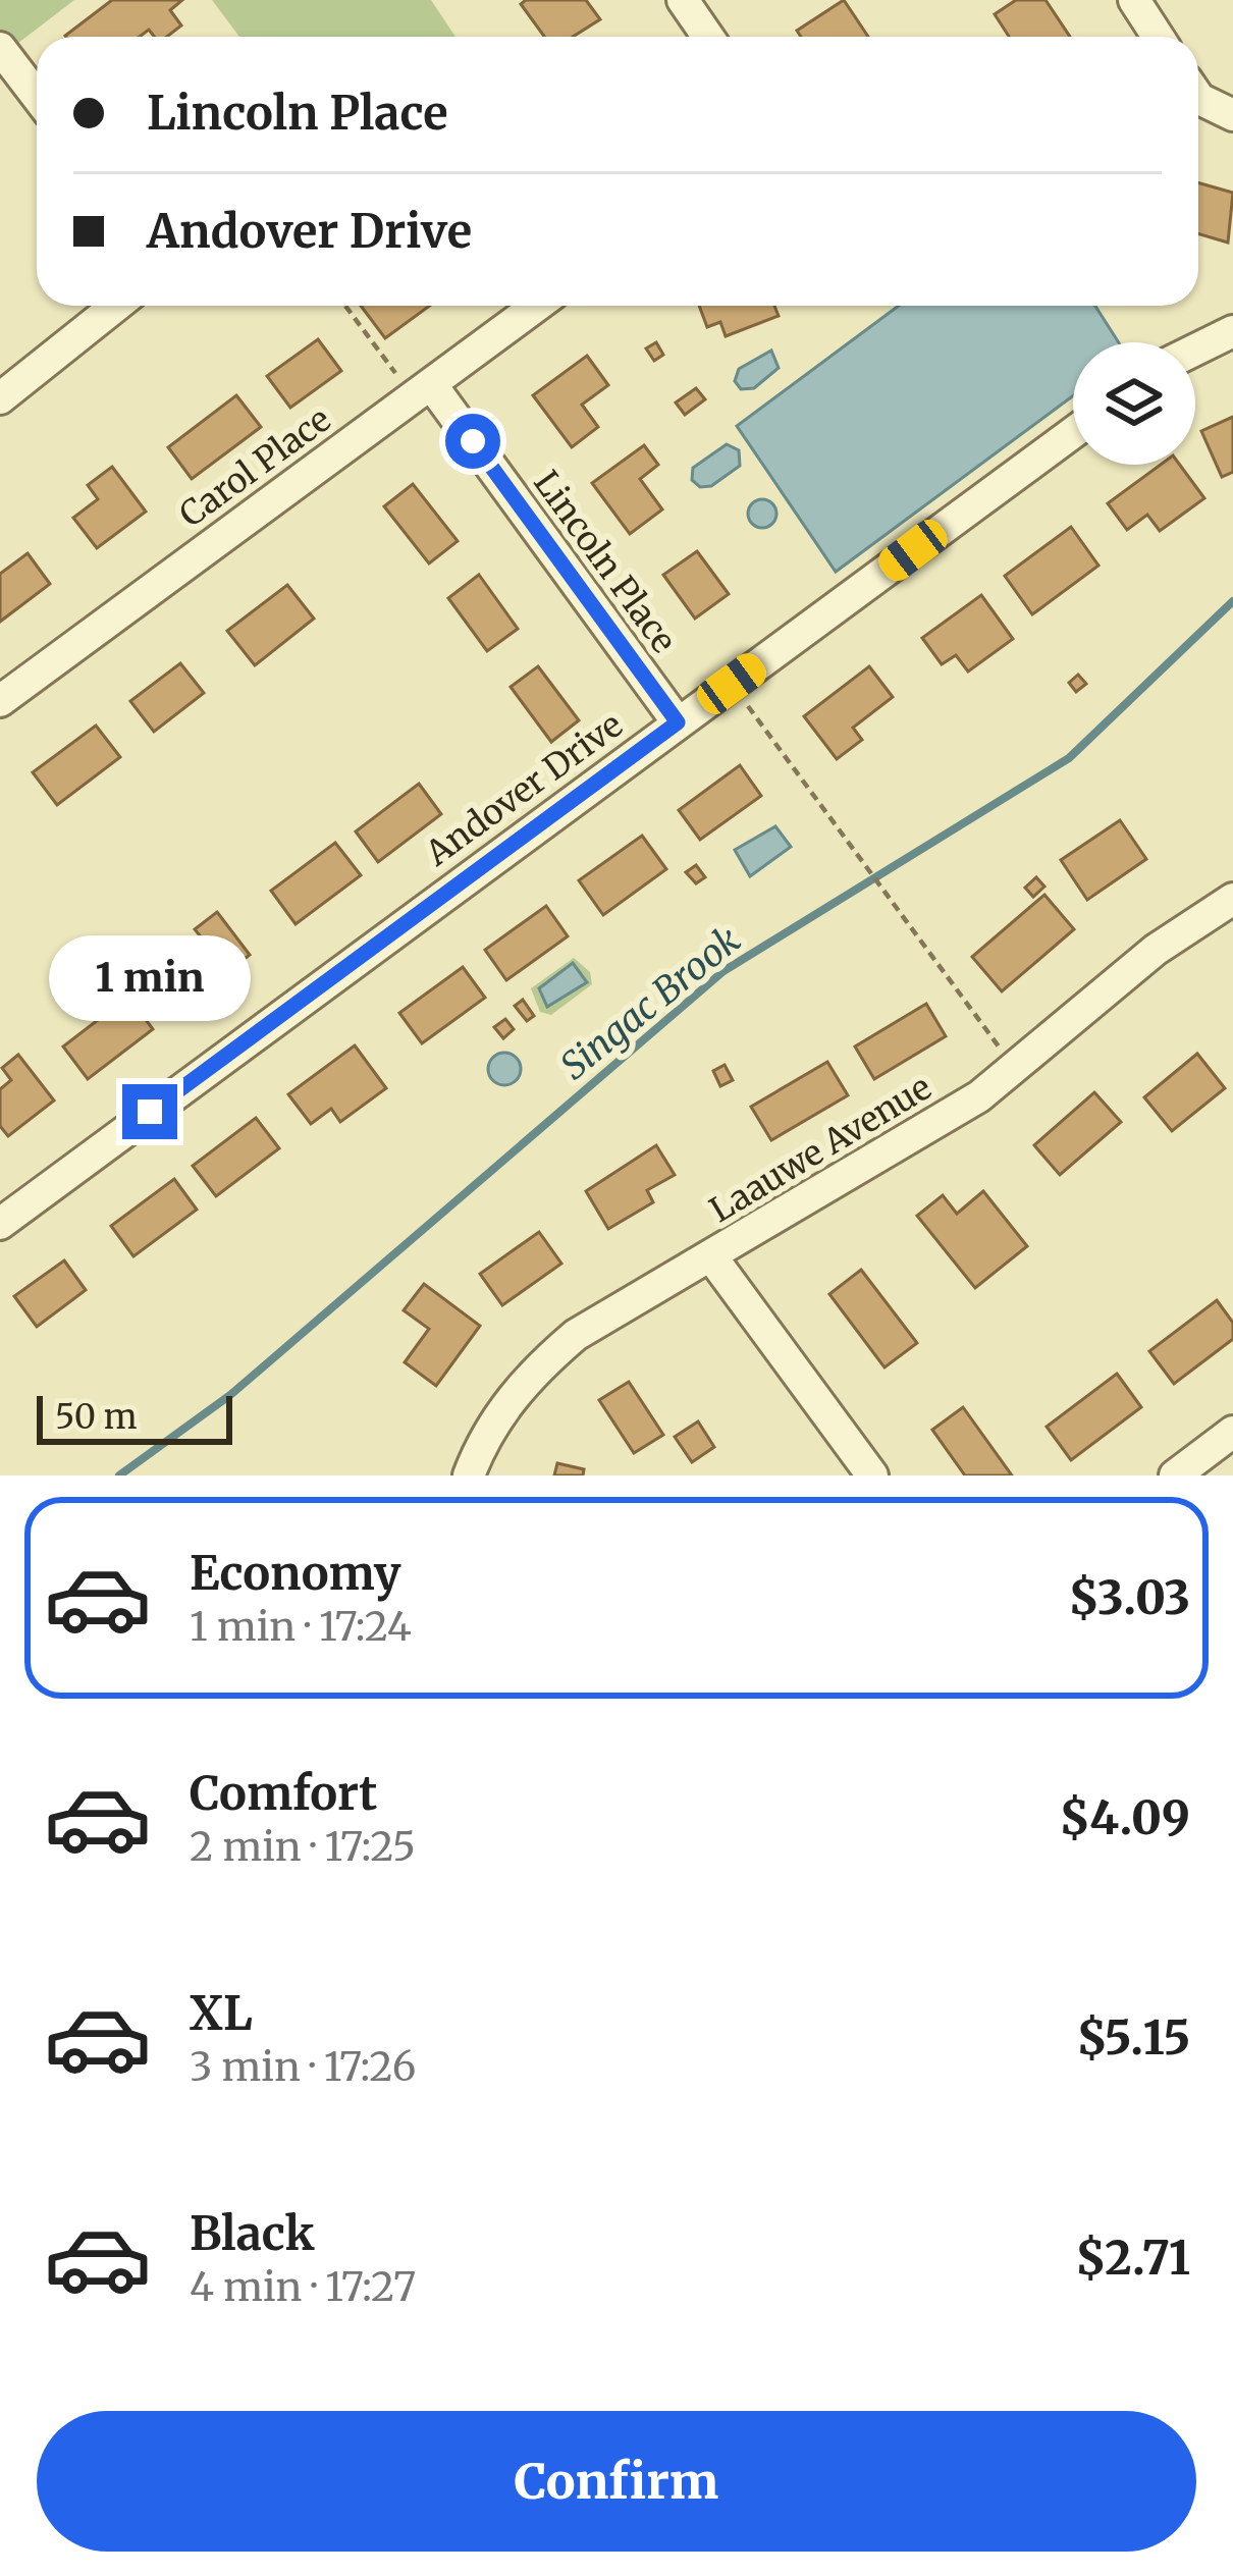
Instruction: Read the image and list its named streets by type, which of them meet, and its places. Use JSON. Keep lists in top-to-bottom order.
{
  "streets": {
    "street": [
      "Carol Place",
      "Lincoln Place",
      "Andover Drive",
      "Laauwe Avenue"
    ]
  },
  "crossings": [
    ["Carol Place", "Lincoln Place"],
    ["Lincoln Place", "Andover Drive"]
  ],
  "water": ["Singac Brook"],
  "scale_bar": "50 m",
  "page": {
    "banner": ["Lincoln Place", "Andover Drive"],
    "bubble": "1 min",
    "scale": "50 m",
    "list": [
      {
        "name": "Economy",
        "note": "1 min · 17:24",
        "value": "$3.03"
      },
      {
        "name": "Comfort",
        "note": "2 min · 17:25",
        "value": "$4.09"
      },
      {
        "name": "XL",
        "note": "3 min · 17:26",
        "value": "$5.15"
      },
      {
        "name": "Black",
        "note": "4 min · 17:27",
        "value": "$2.71"
      }
    ],
    "buttons": "Confirm"
  }
}
